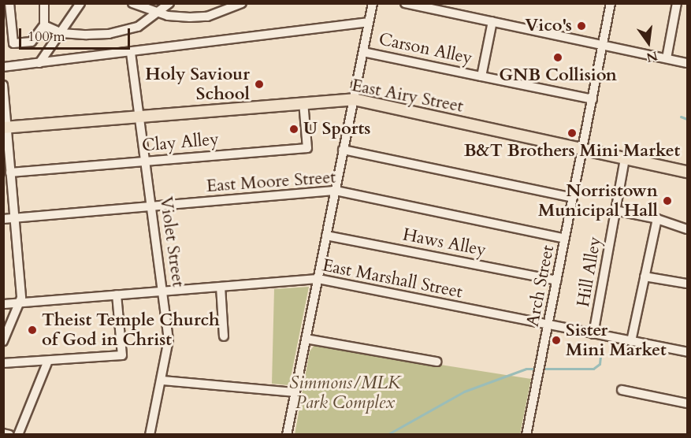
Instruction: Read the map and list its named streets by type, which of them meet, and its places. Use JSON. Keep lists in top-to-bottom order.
{
  "streets": {
    "main road": ["East Airy Street"],
    "street": [
      "Carson Alley",
      "Clay Alley",
      "East Moore Street",
      "Violet Street",
      "Haws Alley",
      "Hill Alley",
      "East Marshall Street",
      "Arch Street"
    ]
  },
  "crossings": [
    ["Carson Alley", "Arch Street"],
    ["East Airy Street", "Clay Alley"],
    ["East Airy Street", "Violet Street"],
    ["East Airy Street", "Hill Alley"],
    ["East Airy Street", "Arch Street"],
    ["Clay Alley", "Violet Street"],
    ["East Moore Street", "Violet Street"],
    ["East Moore Street", "Arch Street"],
    ["Violet Street", "East Marshall Street"],
    ["Haws Alley", "Arch Street"],
    ["Hill Alley", "East Marshall Street"],
    ["East Marshall Street", "Arch Street"]
  ],
  "parks": ["Simmons/MLK Park Complex"],
  "places": [
    "Vico's",
    "GNB Collision",
    "Holy Saviour School",
    "U Sports",
    "B&T Brothers Mini Market",
    "Norristown Municipal Hall",
    "Theist Temple Church of God in Christ",
    "Sister Mini Market"
  ],
  "scale_bar": "100 m",
  "north": "bottom"
}
